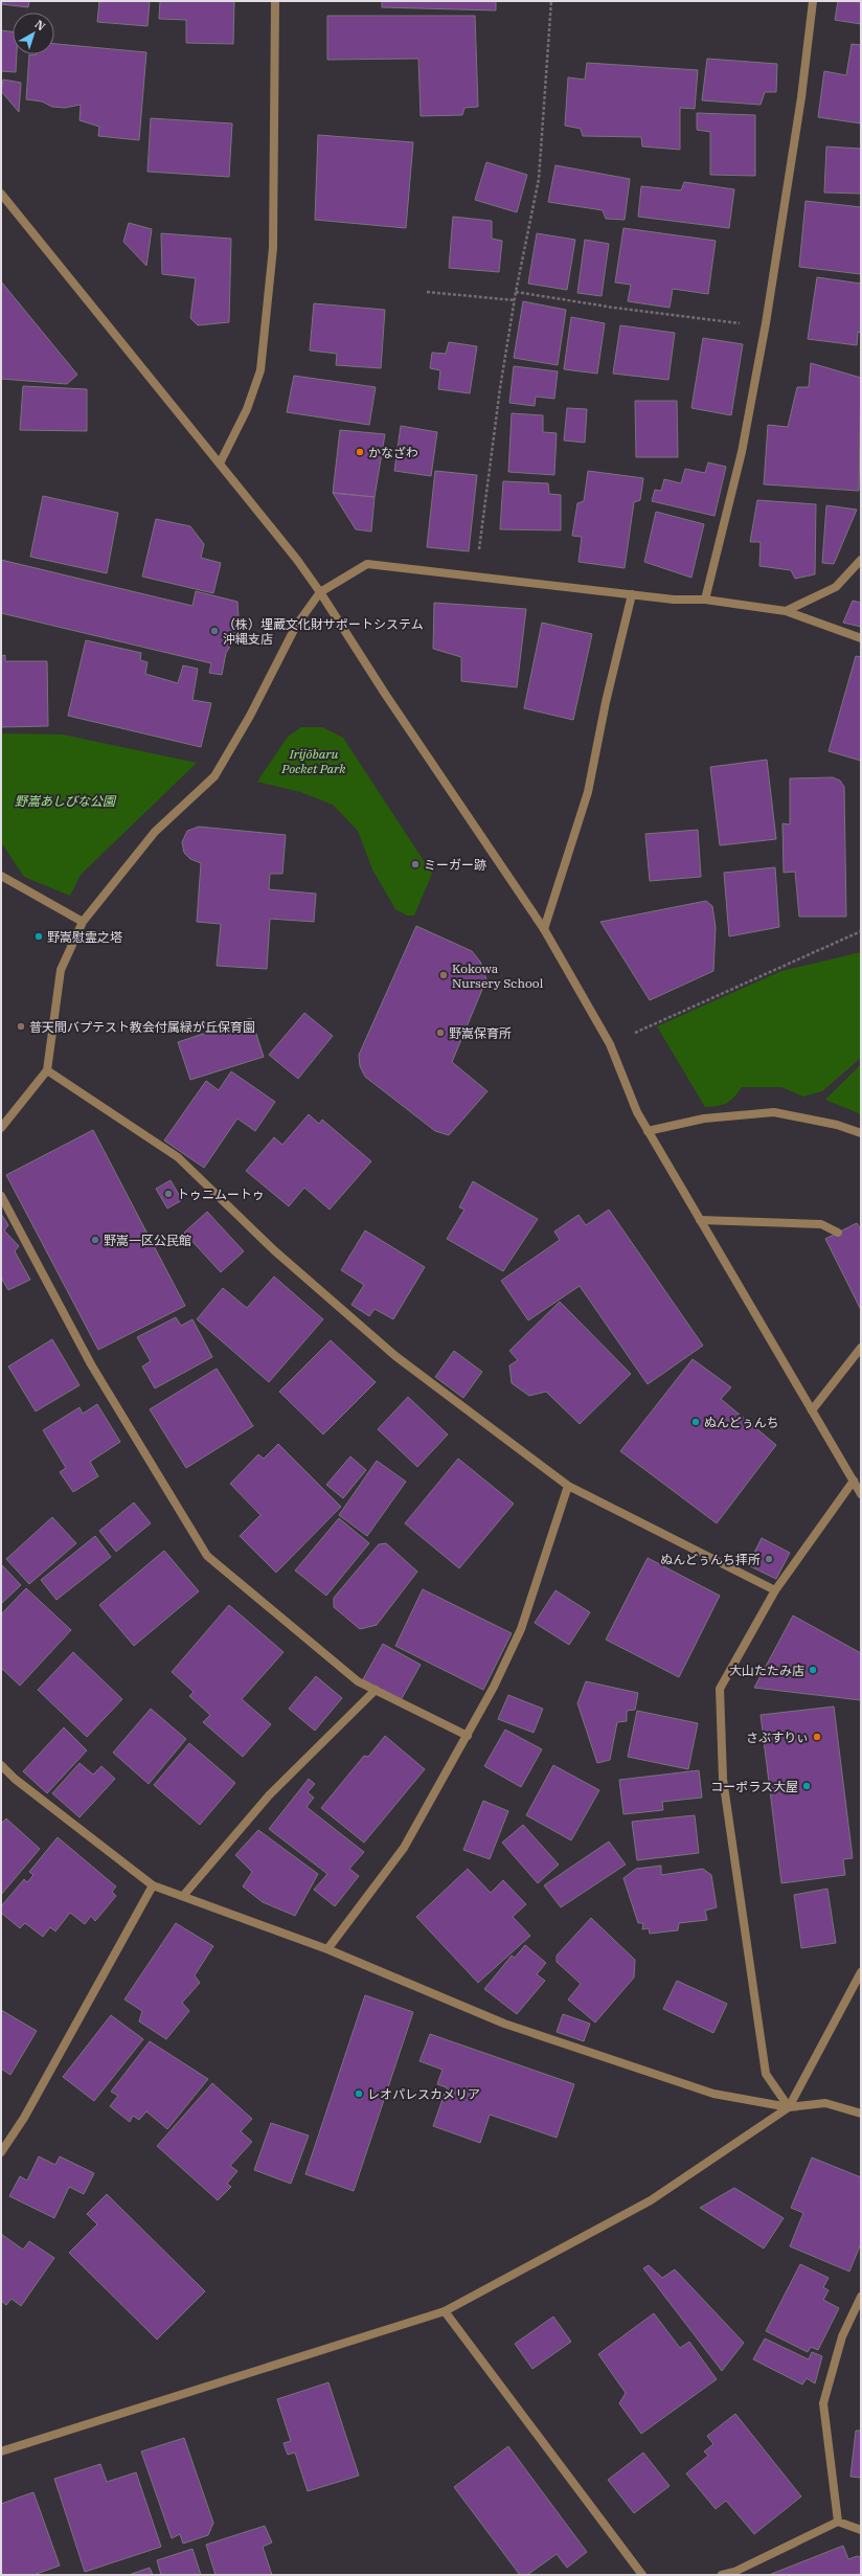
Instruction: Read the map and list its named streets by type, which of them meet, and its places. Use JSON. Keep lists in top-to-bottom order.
{
  "parks": ["Irijōbaru Pocket Park", "野嵩あしびな公園"],
  "places": [
    "かなざわ",
    "（株）埋蔵文化財サポートシステム 沖縄支店",
    "ミーガー跡",
    "野嵩慰霊之塔",
    "Kokowa Nursery School",
    "普天間バプテスト教会付属緑が丘保育園",
    "野嵩保育所",
    "トゥニムートゥ",
    "野嵩一区公民館",
    "ぬんどぅんち",
    "ぬんどぅんち拝所",
    "大山たたみ店",
    "さぶすりぃ",
    "コーポラス大屋",
    "レオパレスカメリア"
  ],
  "north": "top right"
}
